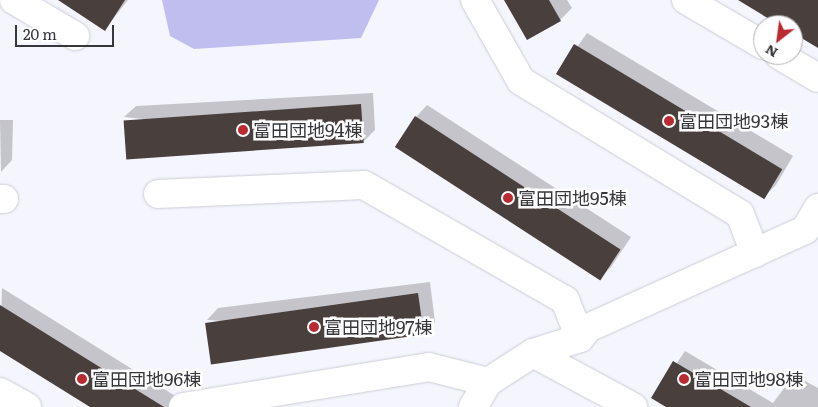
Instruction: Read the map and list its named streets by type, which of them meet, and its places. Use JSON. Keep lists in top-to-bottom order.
{
  "places": [
    "富田団地93棟",
    "富田団地94棟",
    "富田団地95棟",
    "富田団地97棟",
    "富田団地96棟",
    "富田団地98棟"
  ],
  "scale_bar": "20 m",
  "north": "bottom left"
}
